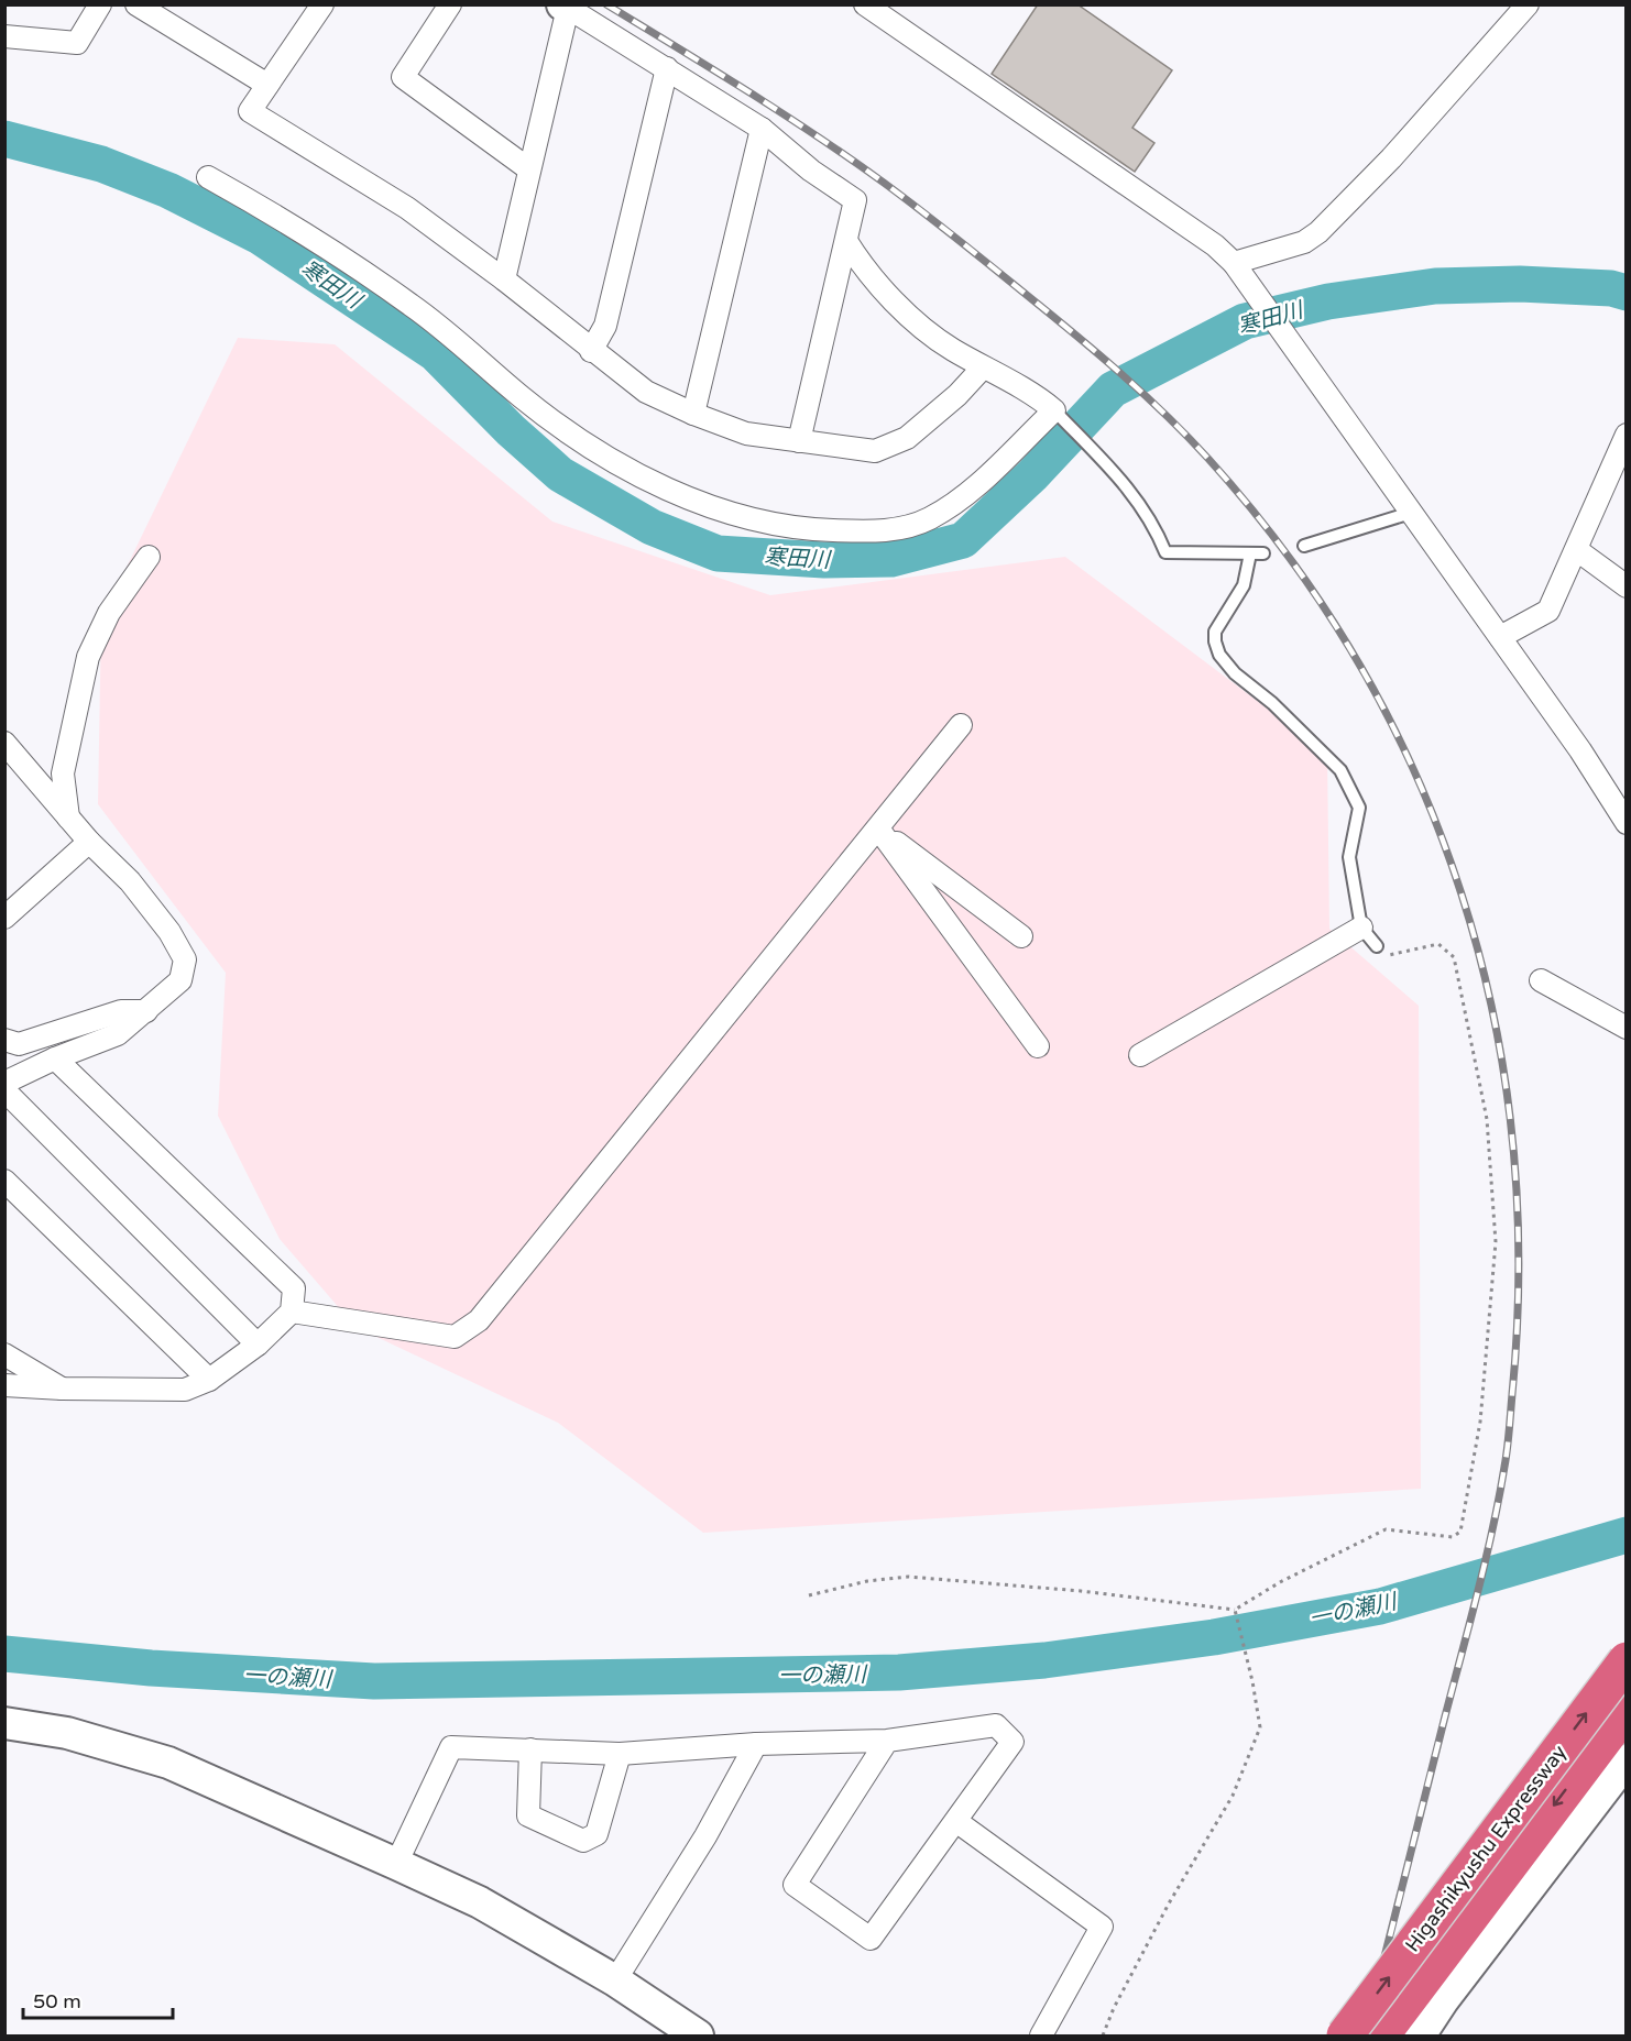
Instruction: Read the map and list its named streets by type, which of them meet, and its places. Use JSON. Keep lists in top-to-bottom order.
{
  "streets": {
    "highway": ["Higashikyushu Expressway"]
  },
  "water": ["寒田川", "一の瀬川"],
  "scale_bar": "50 m"
}
